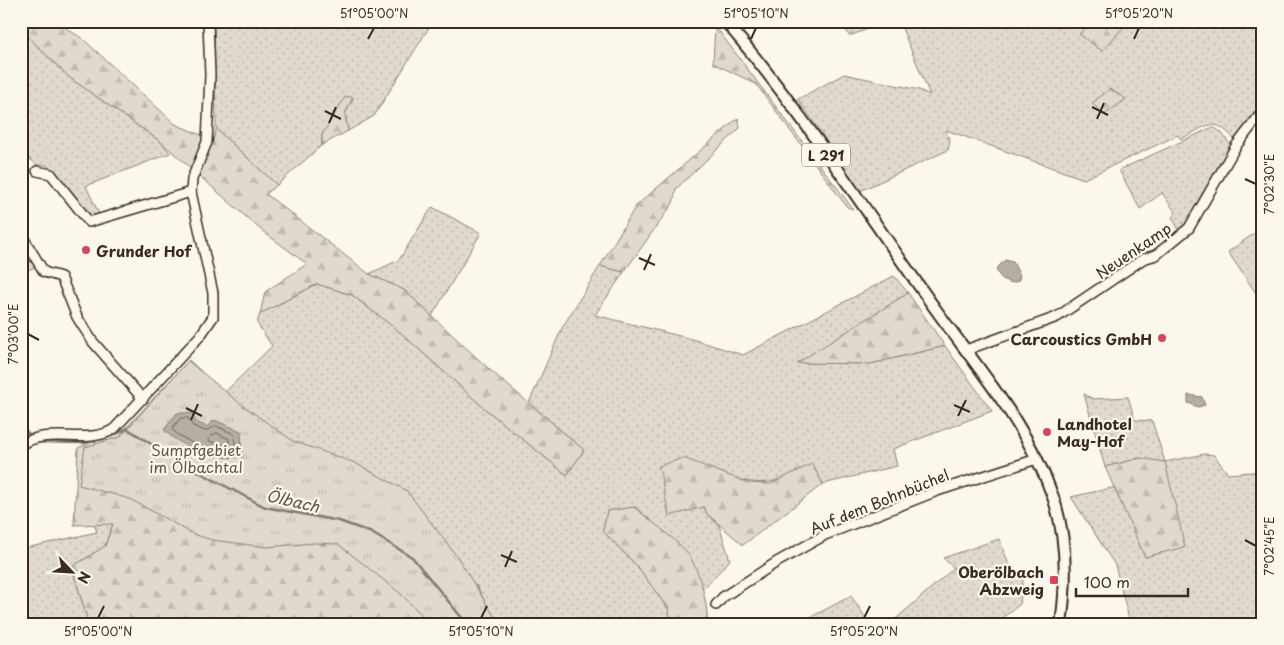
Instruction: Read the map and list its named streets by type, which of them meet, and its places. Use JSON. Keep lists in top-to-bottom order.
{
  "streets": {
    "main road": ["L 291"],
    "street": ["Neuenkamp", "Auf dem Bohnbüchel"]
  },
  "crossings": [
    ["L 291", "Neuenkamp"],
    ["L 291", "Auf dem Bohnbüchel"]
  ],
  "water": ["Ölbach"],
  "parks": ["Sumpfgebiet im Ölbachtal"],
  "places": {
    "other": ["Grunder Hof", "Carcoustics GmbH", "Landhotel May-Hof"],
    "transit": ["Oberölbach Abzweig"]
  },
  "scale_bar": "100 m",
  "north": "bottom right",
  "coordinates": [
    "51°05'00\"N",
    "51°05'10\"N",
    "51°05'20\"N",
    "7°02'30\"E",
    "7°03'00\"E",
    "7°02'45\"E"
  ]
}
